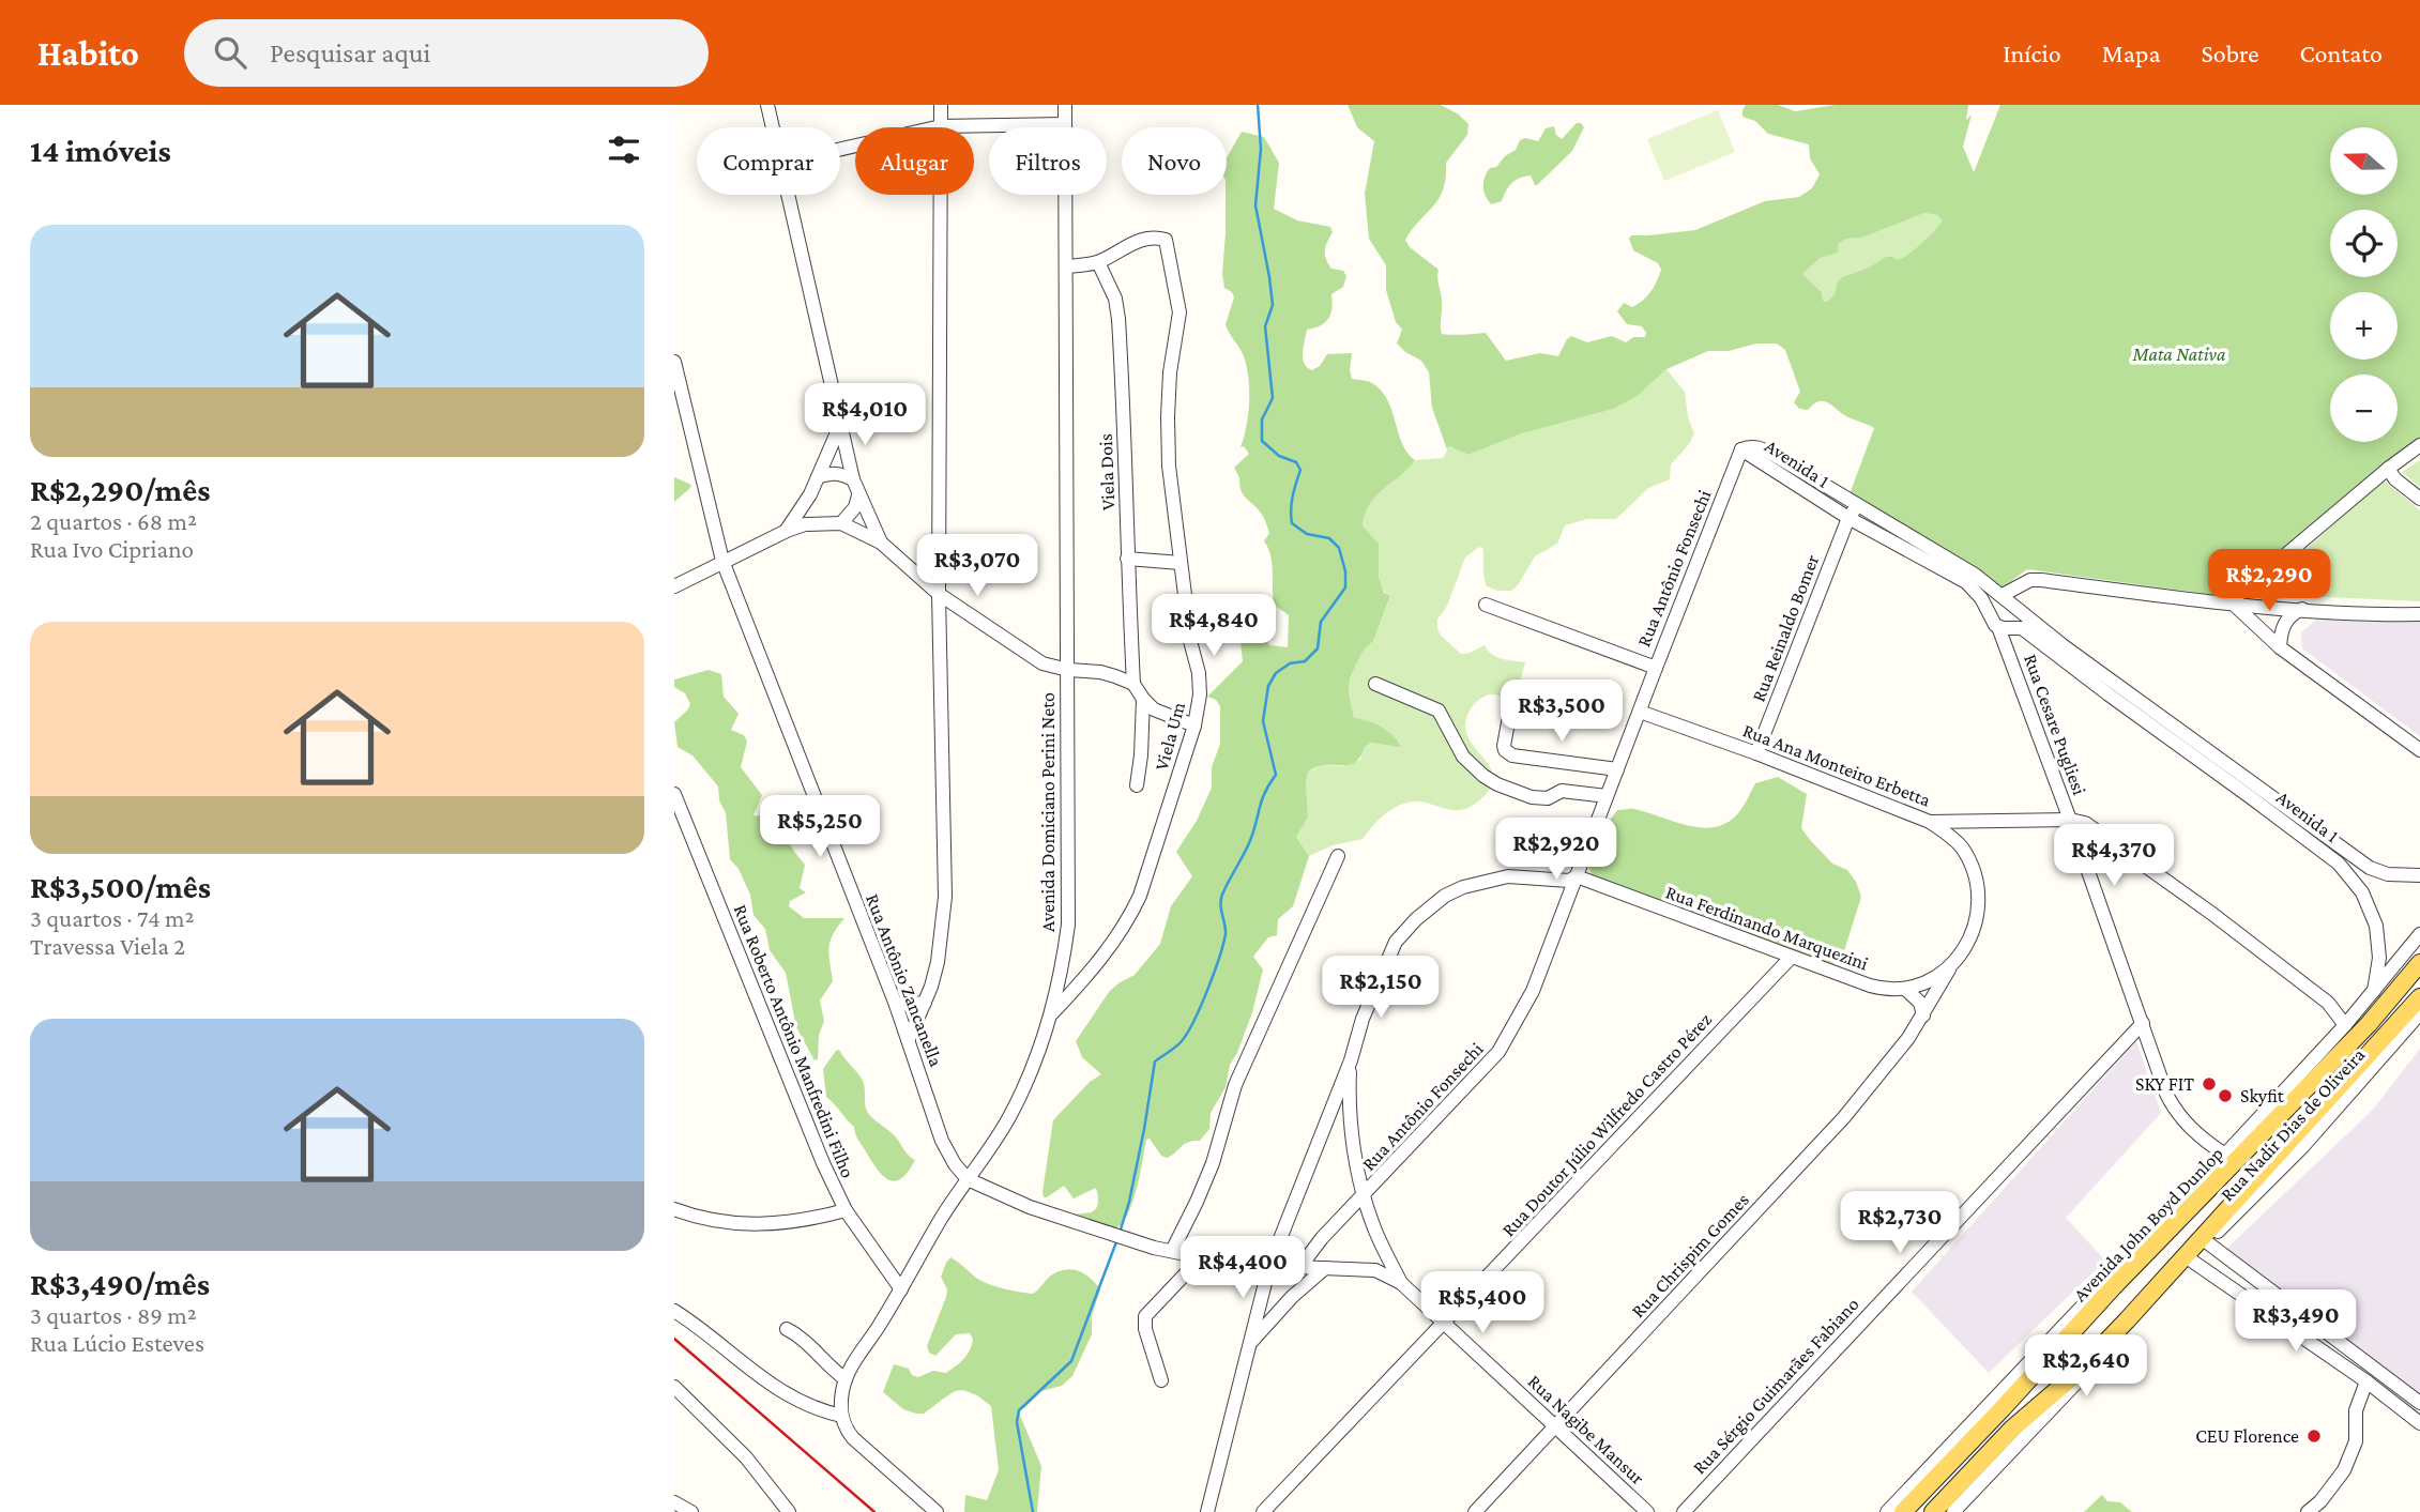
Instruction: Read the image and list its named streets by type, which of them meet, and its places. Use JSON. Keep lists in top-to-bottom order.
{
  "streets": {
    "main road": ["Avenida John Boyd Dunlop"],
    "street": [
      "Avenida 1",
      "Viela Dois",
      "Rua Antônio Fonsechi",
      "Rua Reinaldo Bomer",
      "Rua Cesare Pugliesi",
      "Viela Um",
      "Rua Ana Monteiro Erbetta",
      "Avenida Domiciano Perini Neto",
      "Rua Ferdinando Marquezini",
      "Rua Antônio Zancanella",
      "Rua Roberto Antônio Manfredini Filho",
      "Rua Doutor Júlio Wilfredo Castro Pérez",
      "Rua Nadir Dias de Oliveira",
      "Rua Chrispim Gomes",
      "Rua Sérgio Guimarães Fabiano",
      "Rua Nagibe Mansur"
    ]
  },
  "crossings": [
    ["Avenida 1", "Rua Antônio Fonsechi"],
    ["Avenida 1", "Rua Reinaldo Bomer"],
    ["Avenida 1", "Rua Cesare Pugliesi"],
    ["Avenida 1", "Avenida John Boyd Dunlop"],
    ["Viela Dois", "Viela Um"],
    ["Rua Antônio Fonsechi", "Rua Ana Monteiro Erbetta"],
    ["Rua Antônio Fonsechi", "Rua Ferdinando Marquezini"],
    ["Rua Antônio Fonsechi", "Rua Nagibe Mansur"],
    ["Rua Reinaldo Bomer", "Rua Ana Monteiro Erbetta"],
    ["Rua Cesare Pugliesi", "Rua Ana Monteiro Erbetta"],
    ["Rua Cesare Pugliesi", "Avenida John Boyd Dunlop"],
    ["Rua Cesare Pugliesi", "Rua Sérgio Guimarães Fabiano"],
    ["Viela Um", "Avenida Domiciano Perini Neto"],
    ["Rua Ana Monteiro Erbetta", "Rua Chrispim Gomes"],
    ["Avenida Domiciano Perini Neto", "Rua Antônio Zancanella"],
    ["Avenida Domiciano Perini Neto", "Rua Roberto Antônio Manfredini Filho"],
    ["Rua Ferdinando Marquezini", "Rua Doutor Júlio Wilfredo Castro Pérez"],
    ["Rua Ferdinando Marquezini", "Rua Chrispim Gomes"],
    ["Rua Doutor Júlio Wilfredo Castro Pérez", "Rua Nagibe Mansur"],
    ["Rua Chrispim Gomes", "Rua Nagibe Mansur"]
  ],
  "parks": ["Mata Nativa"],
  "places": ["SKY FIT", "Skyfit", "CEU Florence"],
  "north": "left",
  "page": {
    "header": "Habito",
    "search": "Pesquisar aqui",
    "nav": [
      "Início",
      "Mapa",
      "Sobre",
      "Contato"
    ],
    "heading": "14 imóveis",
    "map_buttons": ["+", "−"],
    "chip": [
      "Comprar",
      "Alugar",
      "Filtros",
      "Novo"
    ],
    "list": [
      {
        "name": "R$2,290/mês",
        "note": "2 quartos · 68 m² · Rua Ivo Cipriano"
      },
      {
        "name": "R$3,500/mês",
        "note": "3 quartos · 74 m² · Travessa Viela 2"
      },
      {
        "name": "R$3,490/mês",
        "note": "3 quartos · 89 m² · Rua Lúcio Esteves"
      }
    ],
    "price": [
      "R$4,010",
      "R$3,070",
      "R$2,290",
      "R$4,840",
      "R$3,500",
      "R$5,250",
      "R$2,920",
      "R$4,370",
      "R$2,150",
      "R$2,730",
      "R$4,400",
      "R$5,400",
      "R$3,490",
      "R$2,640"
    ]
  }
}
